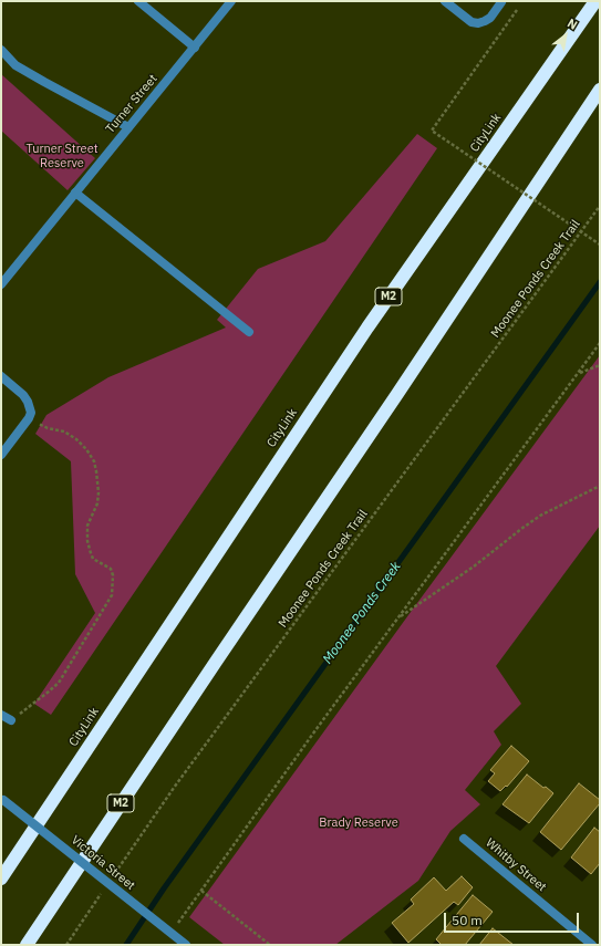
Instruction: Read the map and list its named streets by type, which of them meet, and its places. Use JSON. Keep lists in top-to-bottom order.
{
  "streets": {
    "highway": ["CityLink", "M2"],
    "street": ["Turner Street", "Victoria Street", "Whitby Street"],
    "path": ["Moonee Ponds Creek Trail"]
  },
  "water": ["Moonee Ponds Creek"],
  "parks": ["Turner Street Reserve", "Brady Reserve"],
  "scale_bar": "50 m",
  "north": "top right"
}
